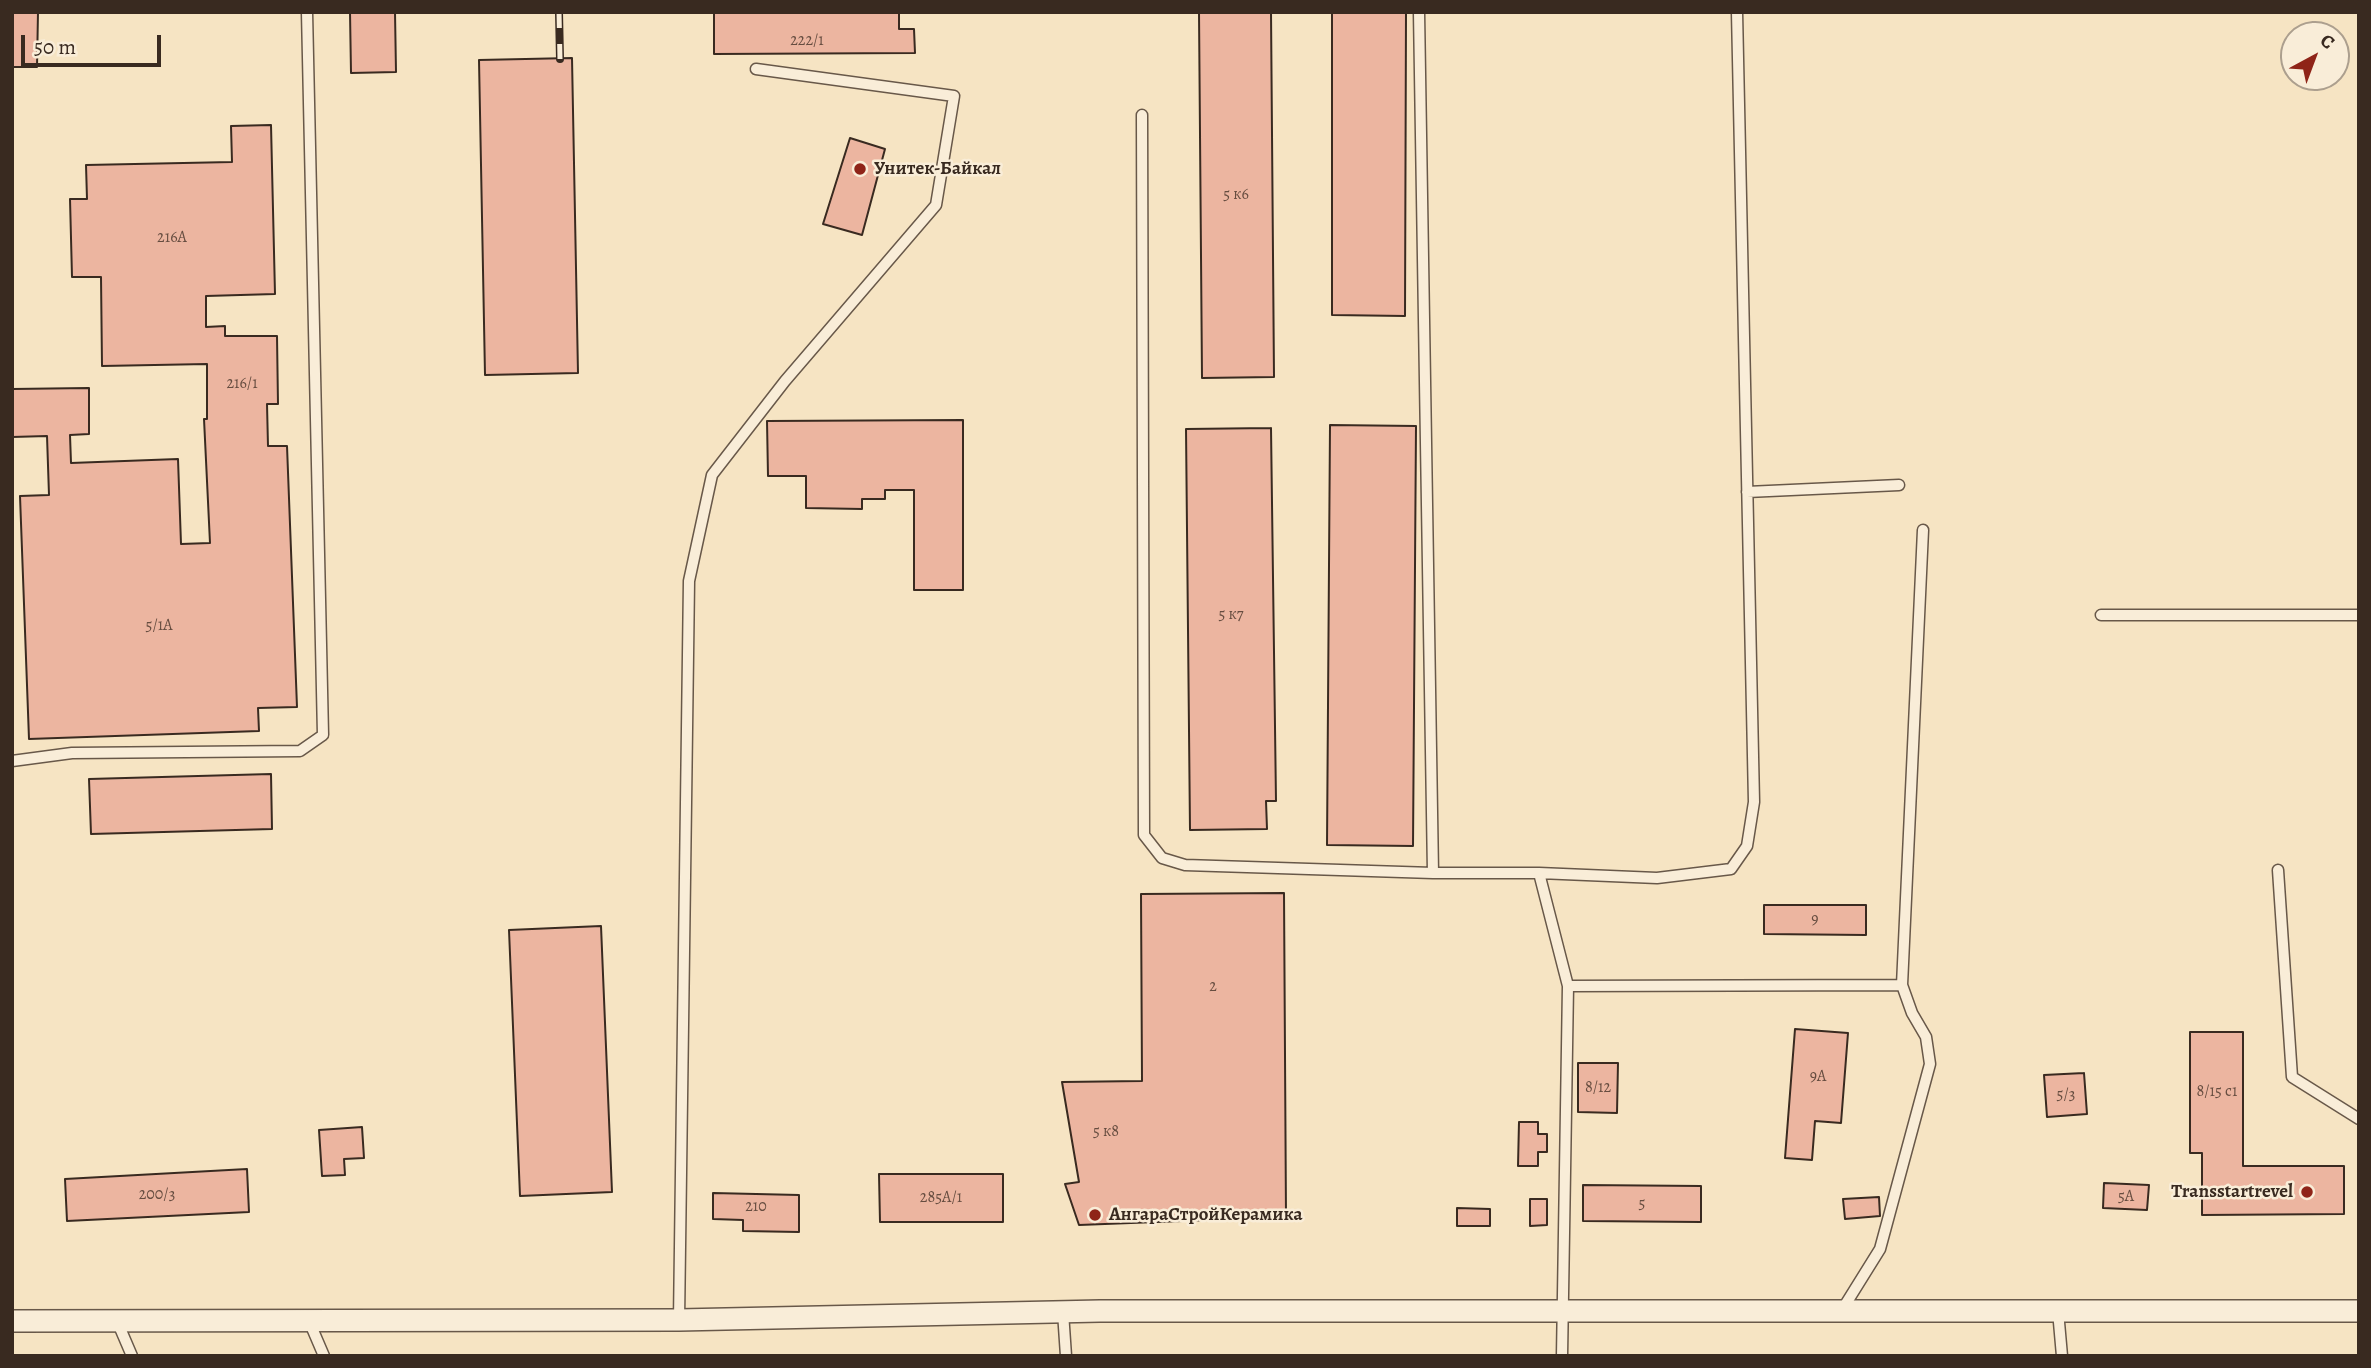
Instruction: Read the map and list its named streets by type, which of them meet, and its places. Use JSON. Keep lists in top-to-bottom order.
{
  "places": ["Унитек-Байкал", "Transstartrevel", "АнгараСтройКерамика"],
  "house_numbers": [
    "222/1",
    "5 к6",
    "216А",
    "216/1",
    "5 к7",
    "5/1А",
    "9",
    "2",
    "9А",
    "8/12",
    "8/15 с1",
    "5/3",
    "5 к8",
    "200/3",
    "5А",
    "285А/1",
    "5",
    "210"
  ],
  "scale_bar": "50 m",
  "north": "top right"
}
